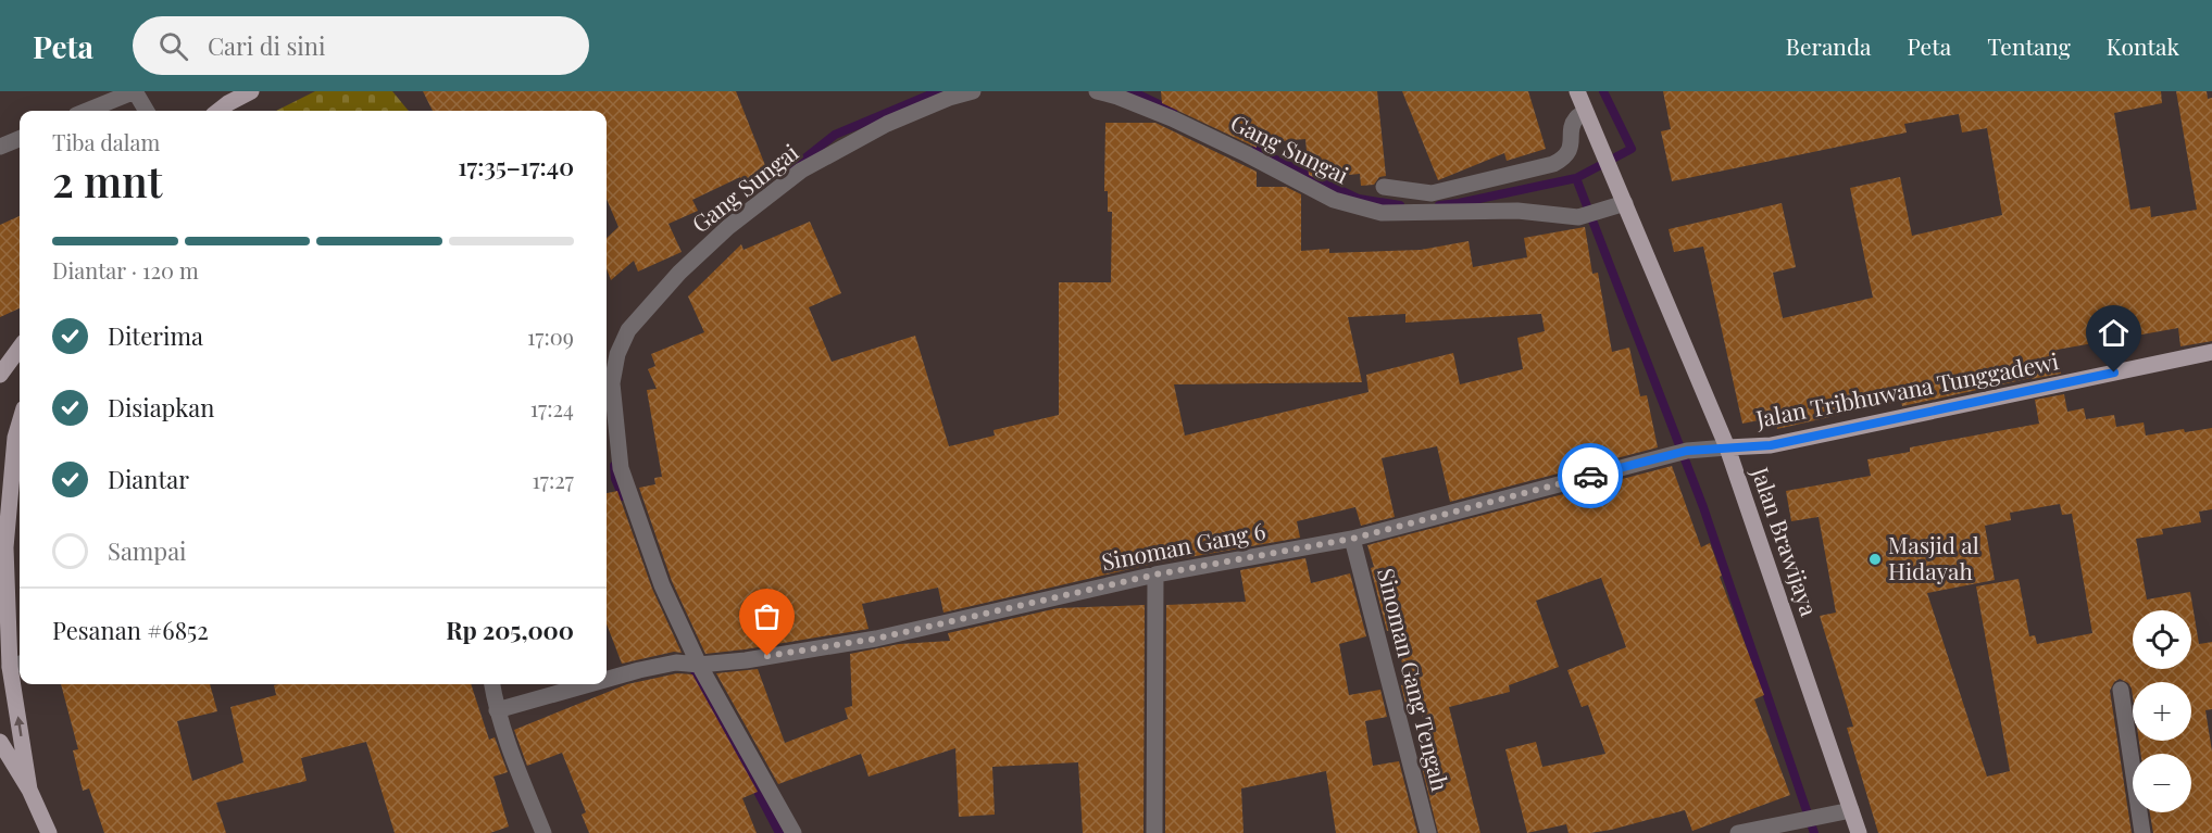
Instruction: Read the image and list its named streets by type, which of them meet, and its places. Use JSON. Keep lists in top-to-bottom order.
{
  "streets": {
    "main road": ["Jalan Tribhuwana Tunggadewi", "Jalan Brawijaya"],
    "street": ["Gang Sungai", "Sinoman Gang 6", "Sinoman Gang Tengah"]
  },
  "crossings": [
    ["Gang Sungai", "Jalan Brawijaya"],
    ["Gang Sungai", "Sinoman Gang 6"],
    ["Jalan Tribhuwana Tunggadewi", "Jalan Brawijaya"],
    ["Jalan Tribhuwana Tunggadewi", "Sinoman Gang 6"],
    ["Jalan Brawijaya", "Sinoman Gang 6"],
    ["Sinoman Gang 6", "Sinoman Gang Tengah"]
  ],
  "places": ["Masjid al Hidayah"],
  "page": {
    "header": "Peta",
    "search": "Cari di sini",
    "nav": [
      "Beranda",
      "Peta",
      "Tentang",
      "Kontak"
    ],
    "heading": ["2 mnt", "Tiba dalam", "17:35–17:40"],
    "panel": ["Pesanan #6852", "Rp 205,000"],
    "bar": "Diantar · 120 m",
    "list": [
      ["Diterima", "17:09"],
      ["Disiapkan", "17:24"],
      ["Diantar", "17:27"],
      "Sampai"
    ],
    "map_buttons": ["+", "−"]
  }
}
